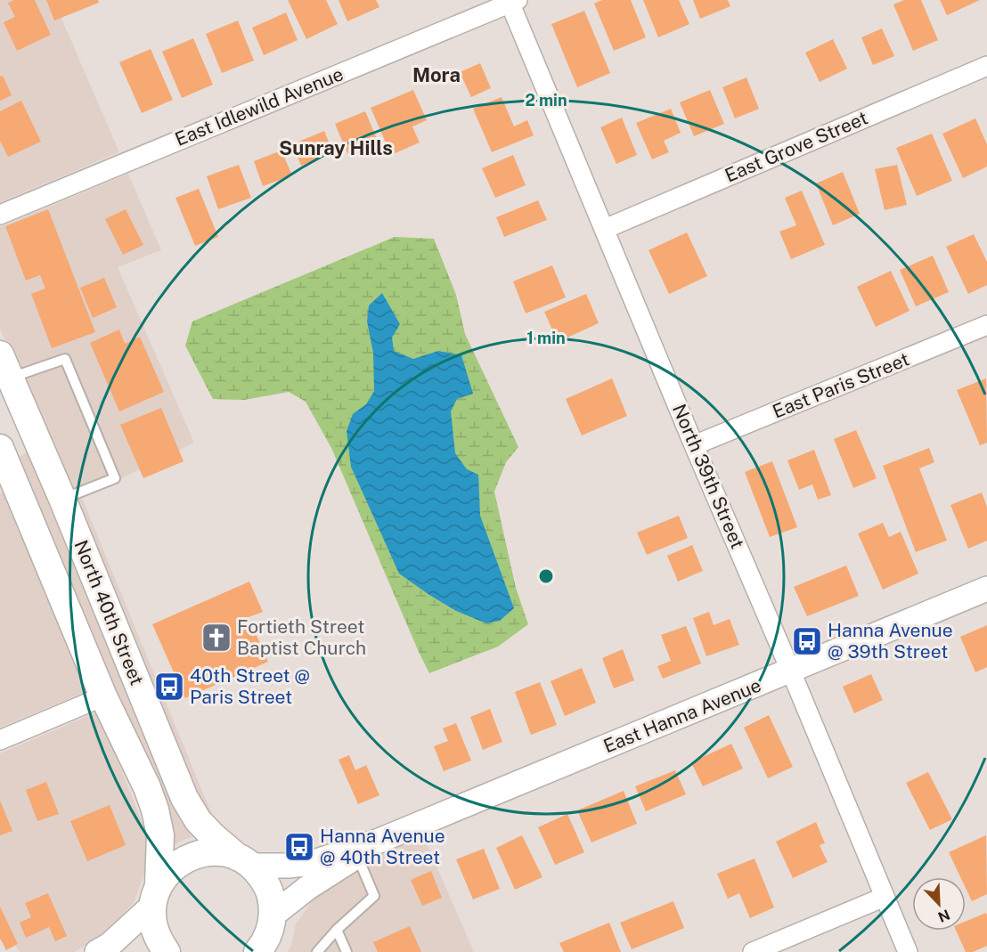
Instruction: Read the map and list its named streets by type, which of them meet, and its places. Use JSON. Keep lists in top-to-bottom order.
{
  "streets": {
    "main road": ["North 40th Street"],
    "street": [
      "East Idlewild Avenue",
      "East Grove Street",
      "East Paris Street",
      "North 39th Street",
      "East Hanna Avenue"
    ]
  },
  "crossings": [
    ["East Idlewild Avenue", "North 39th Street"],
    ["East Grove Street", "North 39th Street"],
    ["East Paris Street", "North 39th Street"],
    ["North 39th Street", "East Hanna Avenue"],
    ["North 40th Street", "East Hanna Avenue"]
  ],
  "districts": ["Mora", "Sunray Hills"],
  "places": {
    "church": ["Fortieth Street Baptist Church"],
    "bus stop": ["Hanna Avenue @ 39th Street", "40th Street @ Paris Street", "Hanna Avenue @ 40th Street"]
  },
  "north": "bottom right",
  "rings": ["2 min", "1 min"]
}
